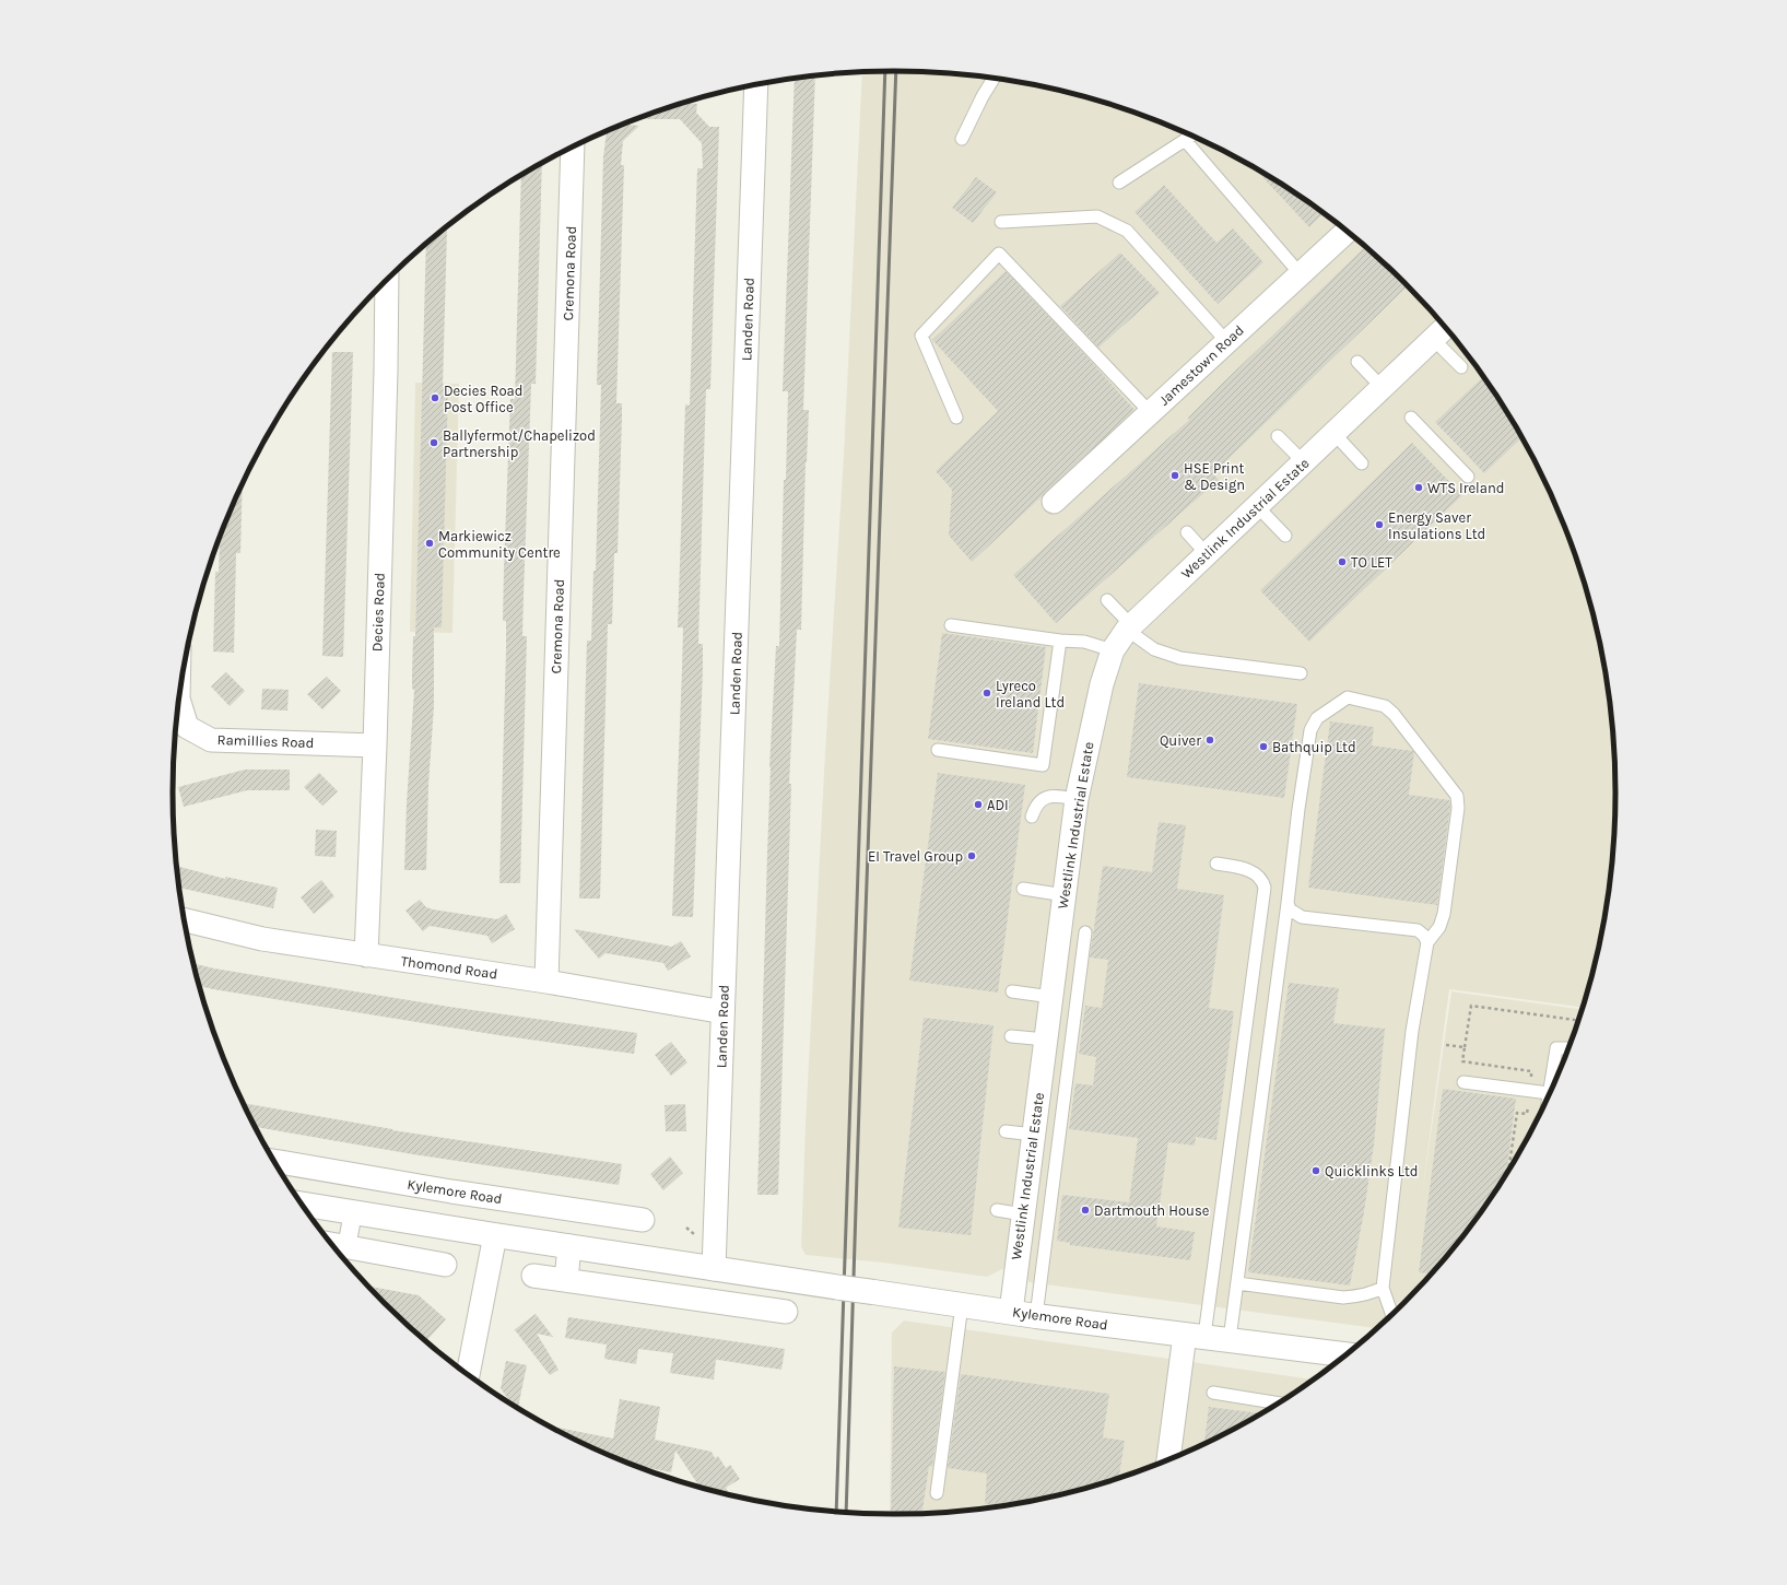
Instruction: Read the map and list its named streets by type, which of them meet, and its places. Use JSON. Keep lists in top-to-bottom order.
{
  "streets": {
    "main road": ["Kylemore Road"],
    "street": [
      "Cremona Road",
      "Landen Road",
      "Jamestown Road",
      "Westlink Industrial Estate",
      "Decies Road",
      "Ramillies Road",
      "Thomond Road"
    ]
  },
  "crossings": [
    ["Cremona Road", "Thomond Road"],
    ["Landen Road", "Thomond Road"],
    ["Landen Road", "Kylemore Road"],
    ["Westlink Industrial Estate", "Kylemore Road"],
    ["Decies Road", "Ramillies Road"],
    ["Decies Road", "Thomond Road"]
  ],
  "places": [
    "Decies Road Post Office",
    "Ballyfermot/Chapelizod Partnership",
    "HSE Print & Design",
    "WTS Ireland",
    "Energy Saver Insulations Ltd",
    "Markiewicz Community Centre",
    "TO LET",
    "Lyreco Ireland Ltd",
    "Quiver",
    "Bathquip Ltd",
    "ADI",
    "EI Travel Group",
    "Quicklinks Ltd",
    "Dartmouth House"
  ]
}
